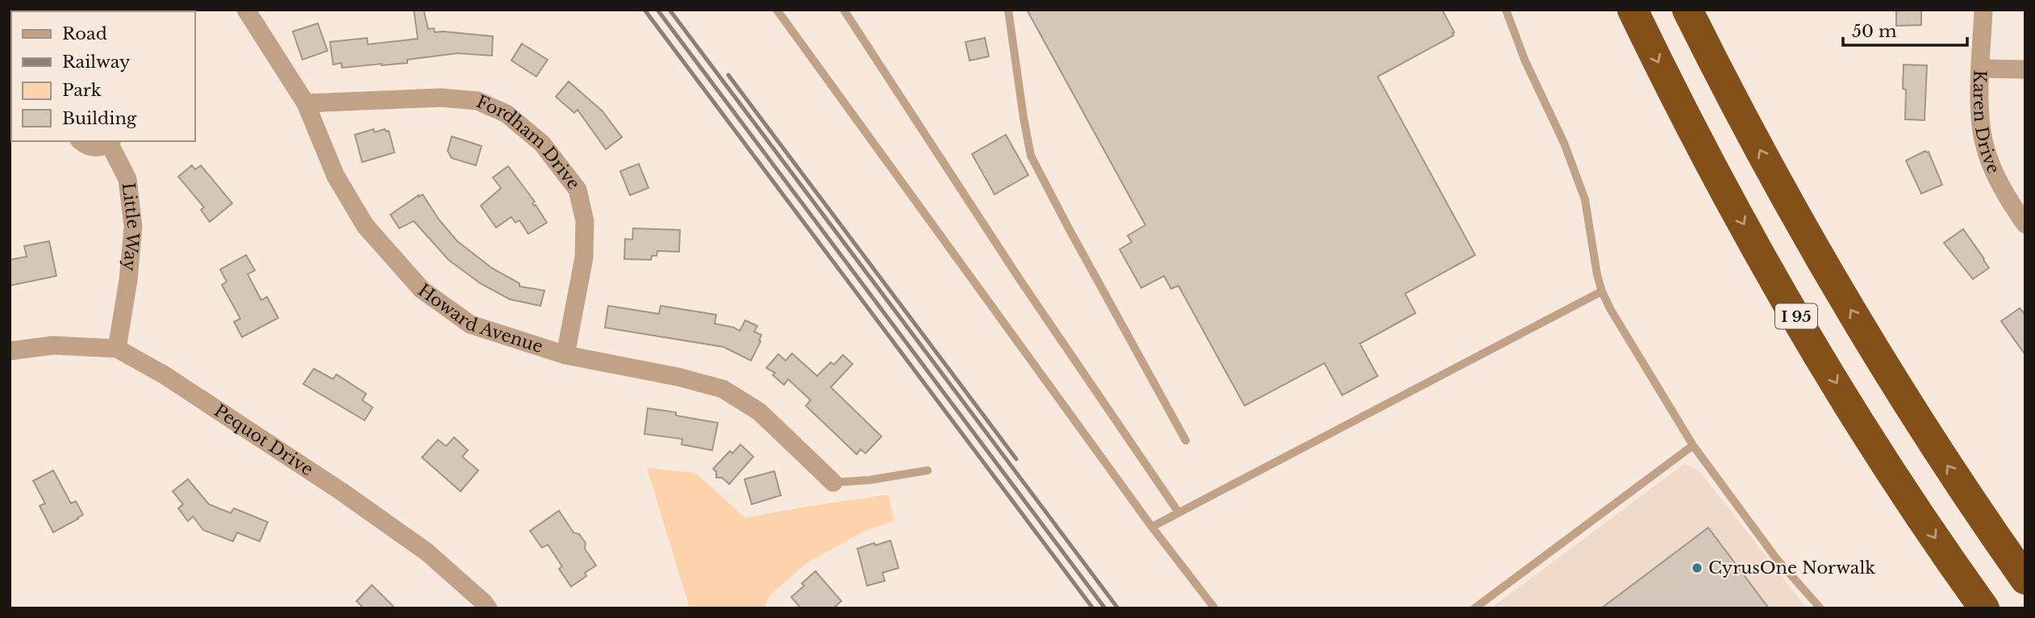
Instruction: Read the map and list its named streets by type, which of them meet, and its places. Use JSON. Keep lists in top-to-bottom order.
{
  "streets": {
    "highway": ["I 95"],
    "street": [
      "Karen Drive",
      "Fordham Drive",
      "Little Way",
      "Howard Avenue",
      "Pequot Drive"
    ]
  },
  "crossings": [
    ["Fordham Drive", "Howard Avenue"],
    ["Little Way", "Pequot Drive"]
  ],
  "places": ["CyrusOne Norwalk"],
  "legend": [
    "Road",
    "Railway",
    "Park",
    "Building"
  ],
  "scale_bar": "50 m"
}
